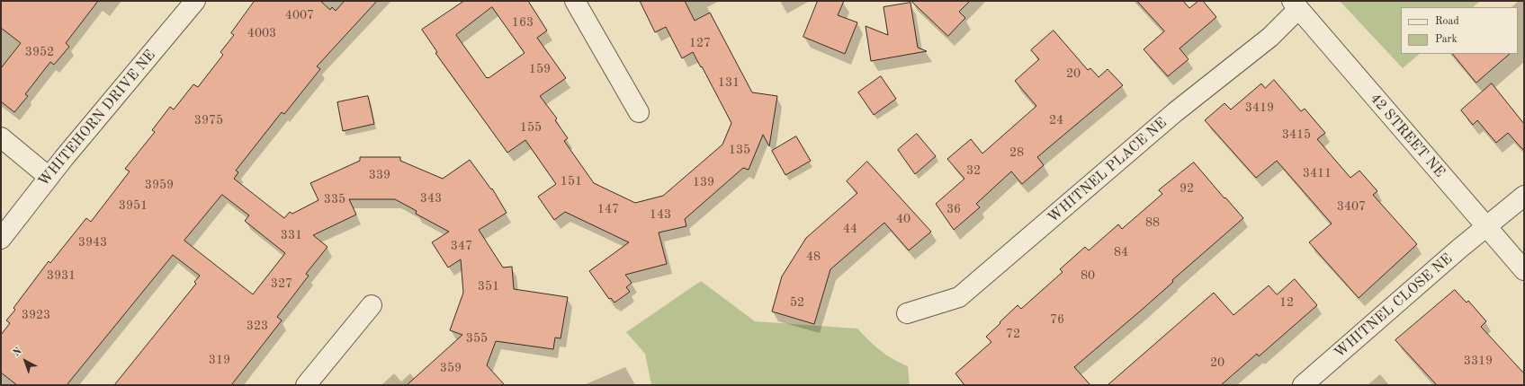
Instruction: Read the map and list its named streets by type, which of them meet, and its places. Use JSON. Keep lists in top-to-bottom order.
{
  "streets": {
    "street": [
      "WHITEHORN DRIVE NE",
      "42 STREET NE",
      "WHITNEL PLACE NE",
      "WHITNEL CLOSE NE"
    ]
  },
  "crossings": [
    ["42 STREET NE", "WHITNEL PLACE NE"],
    ["42 STREET NE", "WHITNEL CLOSE NE"]
  ],
  "house_numbers": [
    "4007",
    "163",
    "4003",
    "127",
    "3952",
    "159",
    "20",
    "131",
    "3419",
    "3975",
    "24",
    "155",
    "3415",
    "135",
    "28",
    "32",
    "3411",
    "339",
    "151",
    "139",
    "3959",
    "92",
    "343",
    "335",
    "3951",
    "3407",
    "147",
    "36",
    "143",
    "40",
    "88",
    "44",
    "331",
    "3943",
    "347",
    "84",
    "48",
    "3931",
    "80",
    "327",
    "351",
    "52",
    "12",
    "3923",
    "76",
    "323",
    "72",
    "355",
    "319",
    "3319",
    "20",
    "359"
  ],
  "legend": ["Road", "Park"],
  "north": "top left"
}
